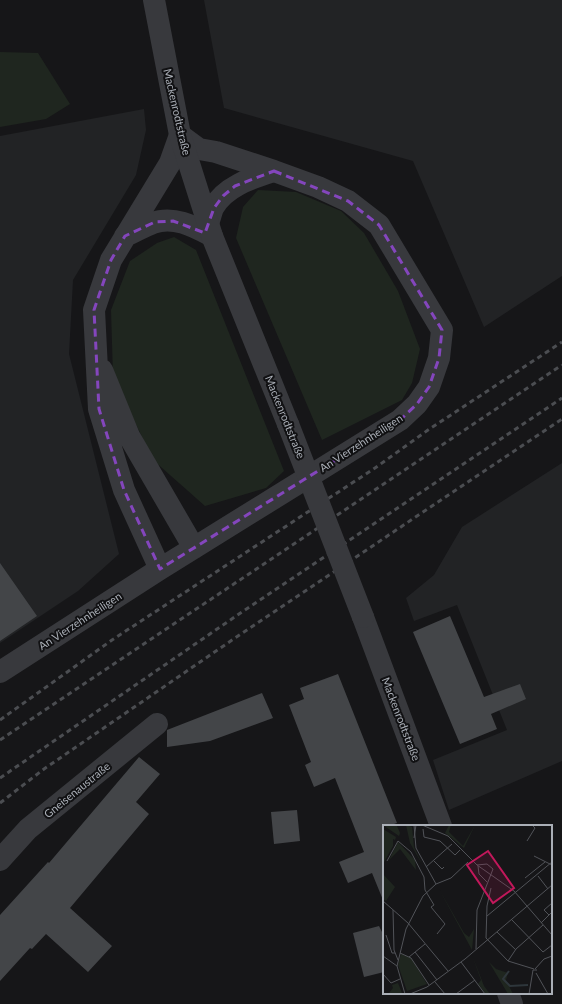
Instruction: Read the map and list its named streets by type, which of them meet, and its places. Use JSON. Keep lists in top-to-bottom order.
{
  "streets": {
    "street": ["Mackenrodtstraße", "An Vierzehnheiligen", "Gneisenaustraße"]
  },
  "crossings": [
    ["Mackenrodtstraße", "An Vierzehnheiligen"]
  ]
}
